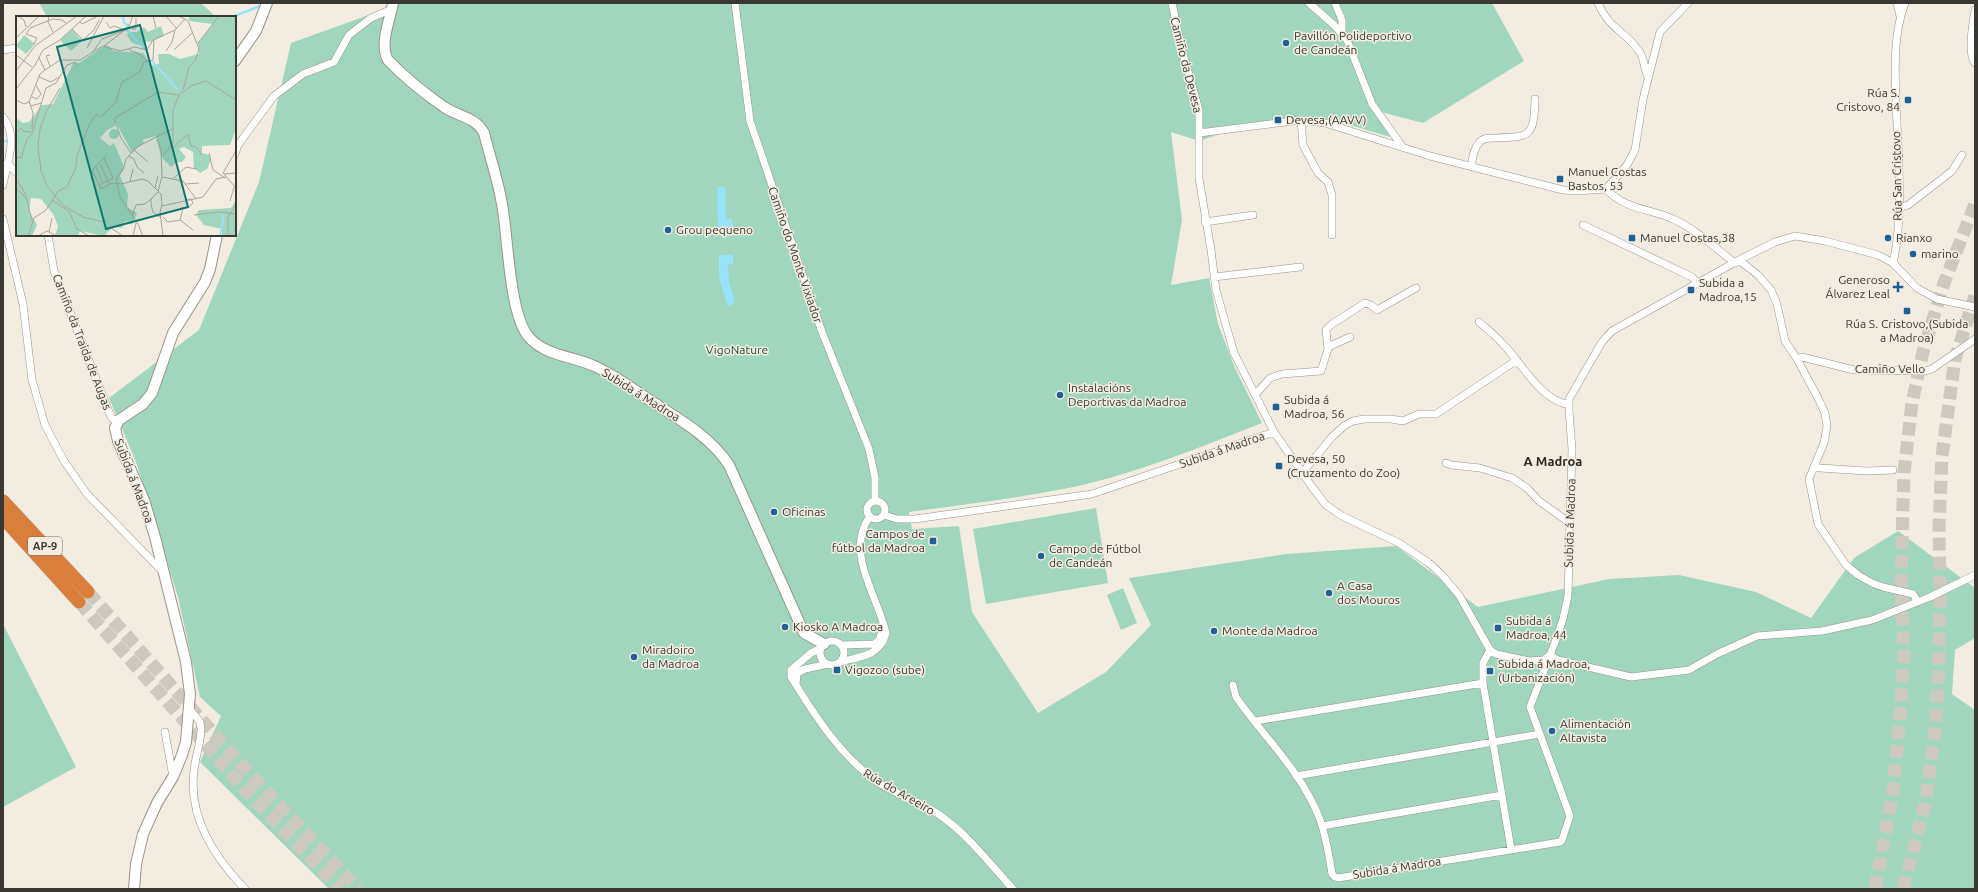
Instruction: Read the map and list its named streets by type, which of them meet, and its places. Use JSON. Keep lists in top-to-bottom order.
{
  "streets": {
    "highway": ["AP-9"],
    "street": [
      "Camiño da Devesa",
      "Rúa San Cristovo",
      "Camiño do Monte Vixiador",
      "Camiño da Traida de Augas",
      "Camiño Vello",
      "Subida á Madroa",
      "Rúa do Areeiro"
    ]
  },
  "crossings": [
    ["Camiño da Devesa", "Subida á Madroa"],
    ["Rúa San Cristovo", "Subida á Madroa"],
    ["Camiño do Monte Vixiador", "Subida á Madroa"],
    ["Camiño da Traida de Augas", "Subida á Madroa"]
  ],
  "districts": ["A Madroa"],
  "parks": ["VigoNature"],
  "places": {
    "other": [
      "Pavillón Polideportivo de Candeán",
      "Grou pequeno",
      "Rianxo",
      "marino",
      "Instalacións Deportivas da Madroa",
      "Oficinas",
      "Campo de Fútbol de Candeán",
      "A Casa dos Mouros",
      "Kiosko A Madroa",
      "Monte da Madroa",
      "Miradoiro da Madroa",
      "Alimentación Altavista"
    ],
    "transit": [
      "Rúa S. Cristovo, 84",
      "Devesa,(AAVV)",
      "Manuel Costas Bastos, 53",
      "Manuel Costas,38",
      "Subida a Madroa,15",
      "Rúa S. Cristovo,(Subida a Madroa)",
      "Subida á Madroa, 56",
      "Devesa, 50 (Cruzamento do Zoo)",
      "Campos de fútbol da Madroa",
      "Subida á Madroa, 44",
      "Vigozoo (sube)",
      "Subida á Madroa, (Urbanización)"
    ],
    "health": ["Generoso Álvarez Leal"]
  }
}
